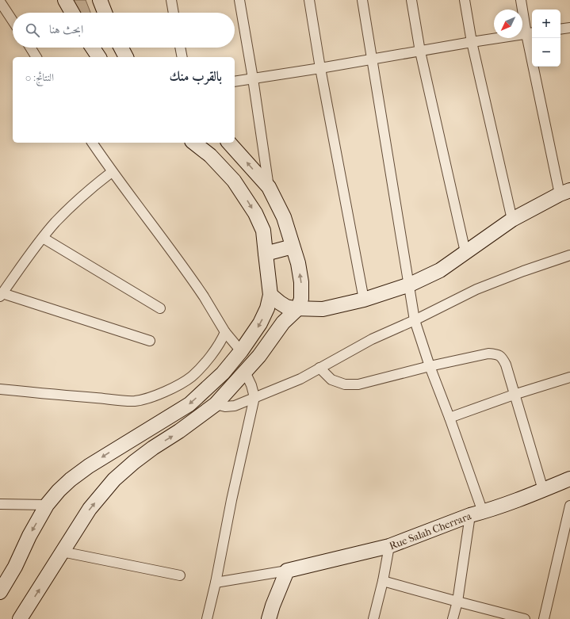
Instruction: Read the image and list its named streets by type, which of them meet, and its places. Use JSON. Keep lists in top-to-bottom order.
{
  "streets": {
    "main road": ["Rue Salah Cherrara"]
  },
  "north": "bottom left",
  "page": {
    "map_buttons": ["+", "−"],
    "search": "ابحث هنا",
    "heading": ["بالقرب منك", "النتائج: 0"]
  }
}
